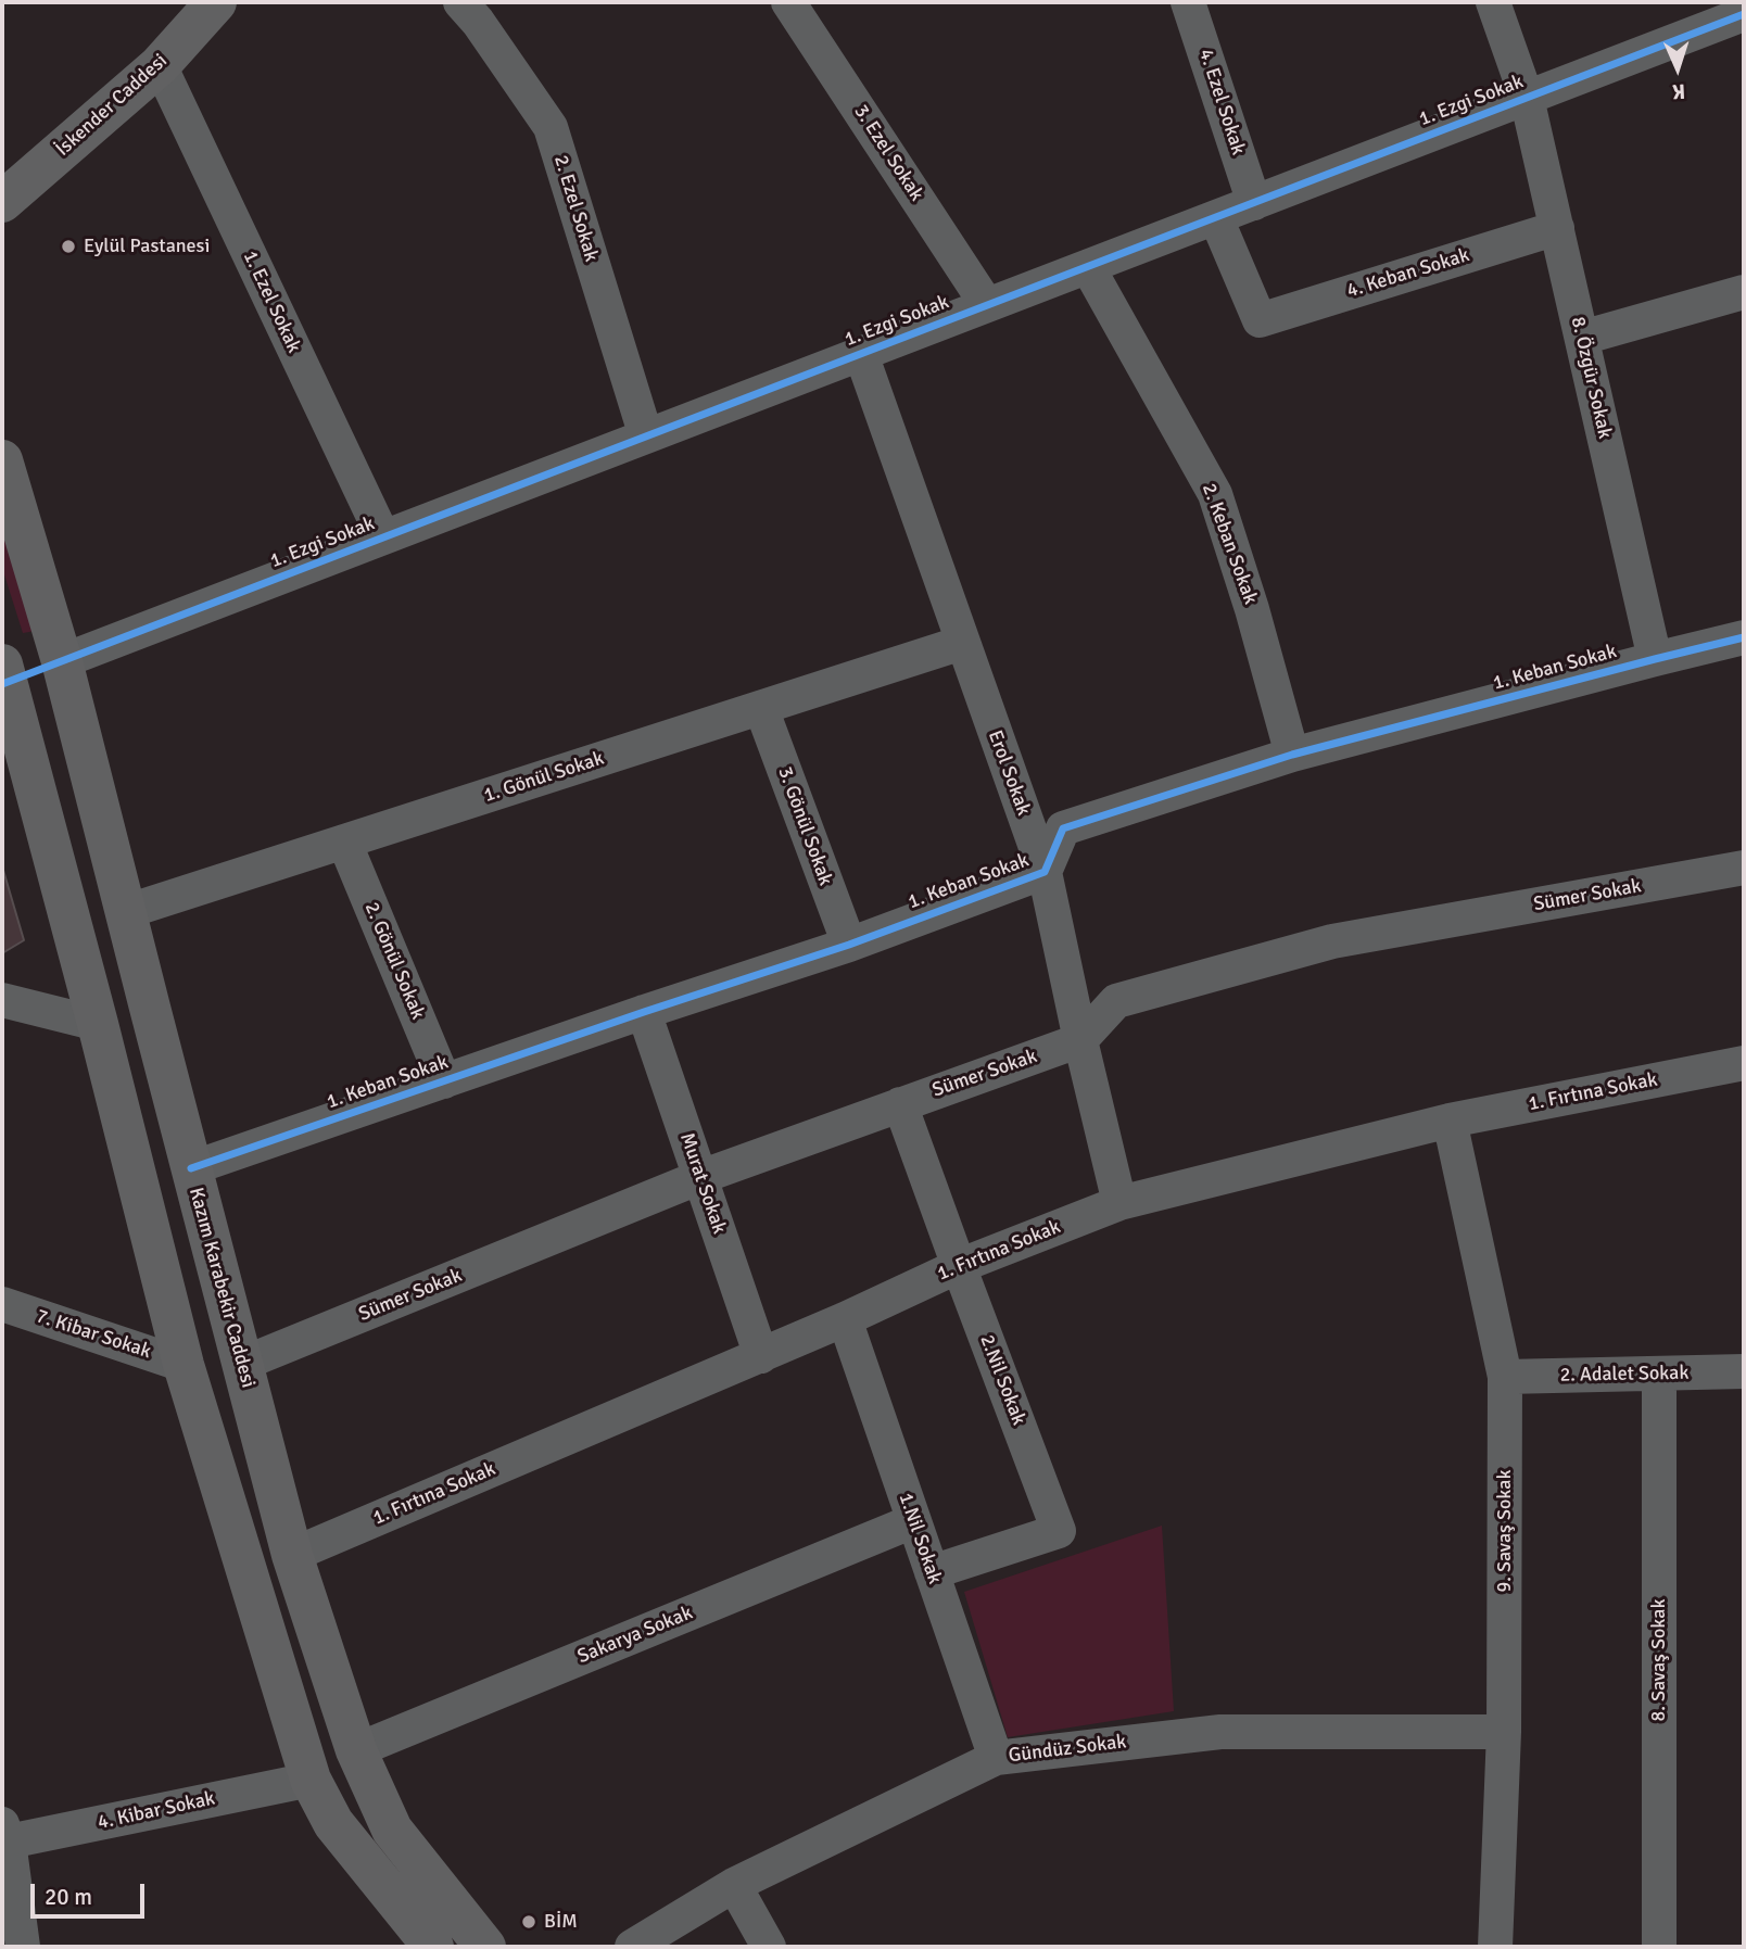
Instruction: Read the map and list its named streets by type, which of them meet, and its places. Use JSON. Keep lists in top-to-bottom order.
{
  "streets": {
    "street": [
      "1. Ezgi Sokak",
      "4. Ezel Sokak",
      "İskender Caddesi",
      "3. Ezel Sokak",
      "2. Ezel Sokak",
      "4. Keban Sokak",
      "1. Ezel Sokak",
      "8. Özgür Sokak",
      "2. Keban Sokak",
      "1. Keban Sokak",
      "Erol Sokak",
      "1. Gönül Sokak",
      "3. Gönül Sokak",
      "Sümer Sokak",
      "2. Gönül Sokak",
      "1. Fırtına Sokak",
      "Murat Sokak",
      "Kazım Karabekir Caddesi",
      "7. Kibar Sokak",
      "2. Adalet Sokak",
      "2.Nil Sokak",
      "9. Savaş Sokak",
      "1.Nil Sokak",
      "Sakarya Sokak",
      "8. Savaş Sokak",
      "Gündüz Sokak",
      "4. Kibar Sokak"
    ]
  },
  "crossings": [
    ["1. Ezgi Sokak", "4. Ezel Sokak"],
    ["1. Ezgi Sokak", "3. Ezel Sokak"],
    ["1. Ezgi Sokak", "2. Ezel Sokak"],
    ["1. Ezgi Sokak", "4. Keban Sokak"],
    ["1. Ezgi Sokak", "1. Ezel Sokak"],
    ["1. Ezgi Sokak", "8. Özgür Sokak"],
    ["1. Ezgi Sokak", "2. Keban Sokak"],
    ["1. Ezgi Sokak", "Erol Sokak"],
    ["1. Ezgi Sokak", "Kazım Karabekir Caddesi"],
    ["İskender Caddesi", "1. Ezel Sokak"],
    ["4. Keban Sokak", "8. Özgür Sokak"],
    ["8. Özgür Sokak", "1. Keban Sokak"],
    ["2. Keban Sokak", "1. Keban Sokak"],
    ["1. Keban Sokak", "Erol Sokak"],
    ["1. Keban Sokak", "3. Gönül Sokak"],
    ["1. Keban Sokak", "2. Gönül Sokak"],
    ["1. Keban Sokak", "Murat Sokak"],
    ["1. Keban Sokak", "Kazım Karabekir Caddesi"],
    ["Erol Sokak", "1. Gönül Sokak"],
    ["Erol Sokak", "Sümer Sokak"],
    ["Erol Sokak", "1. Fırtına Sokak"],
    ["1. Gönül Sokak", "3. Gönül Sokak"],
    ["1. Gönül Sokak", "2. Gönül Sokak"],
    ["1. Gönül Sokak", "Kazım Karabekir Caddesi"],
    ["Sümer Sokak", "Murat Sokak"],
    ["Sümer Sokak", "Kazım Karabekir Caddesi"],
    ["Sümer Sokak", "2.Nil Sokak"],
    ["1. Fırtına Sokak", "Murat Sokak"],
    ["1. Fırtına Sokak", "Kazım Karabekir Caddesi"],
    ["1. Fırtına Sokak", "2.Nil Sokak"],
    ["1. Fırtına Sokak", "9. Savaş Sokak"],
    ["1. Fırtına Sokak", "1.Nil Sokak"],
    ["Kazım Karabekir Caddesi", "Sakarya Sokak"],
    ["2. Adalet Sokak", "9. Savaş Sokak"],
    ["2. Adalet Sokak", "8. Savaş Sokak"],
    ["2.Nil Sokak", "1.Nil Sokak"],
    ["9. Savaş Sokak", "Gündüz Sokak"],
    ["1.Nil Sokak", "Sakarya Sokak"],
    ["1.Nil Sokak", "Gündüz Sokak"]
  ],
  "places": ["Eylül Pastanesi", "BİM"],
  "scale_bar": "20 m",
  "north": "bottom"
}
